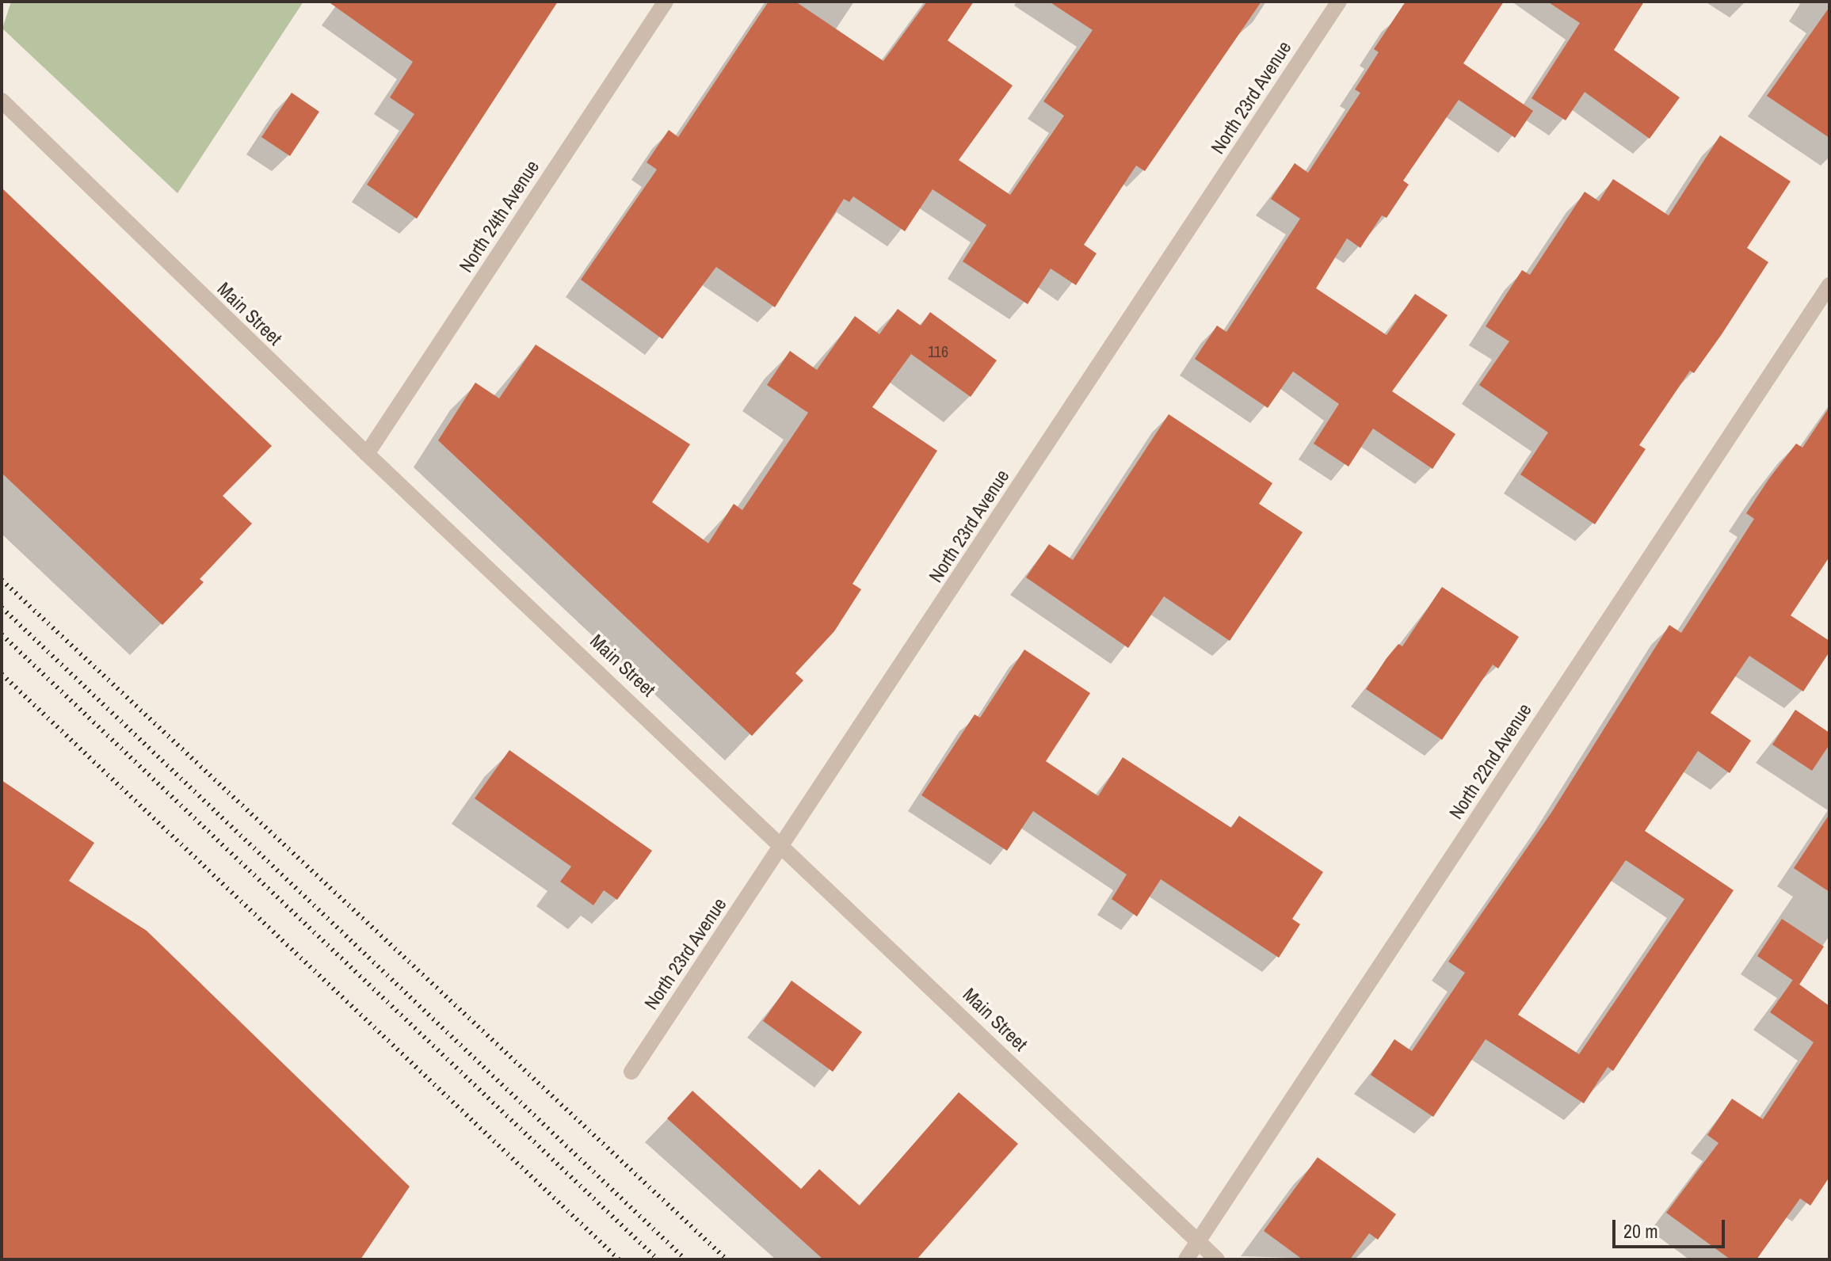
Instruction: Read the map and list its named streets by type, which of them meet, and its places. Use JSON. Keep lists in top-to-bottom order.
{
  "streets": {
    "street": [
      "North 23rd Avenue",
      "North 24th Avenue",
      "Main Street",
      "North 22nd Avenue"
    ]
  },
  "crossings": [
    ["North 23rd Avenue", "Main Street"],
    ["North 24th Avenue", "Main Street"],
    ["Main Street", "North 22nd Avenue"]
  ],
  "house_numbers": ["116"],
  "scale_bar": "20 m"
}
